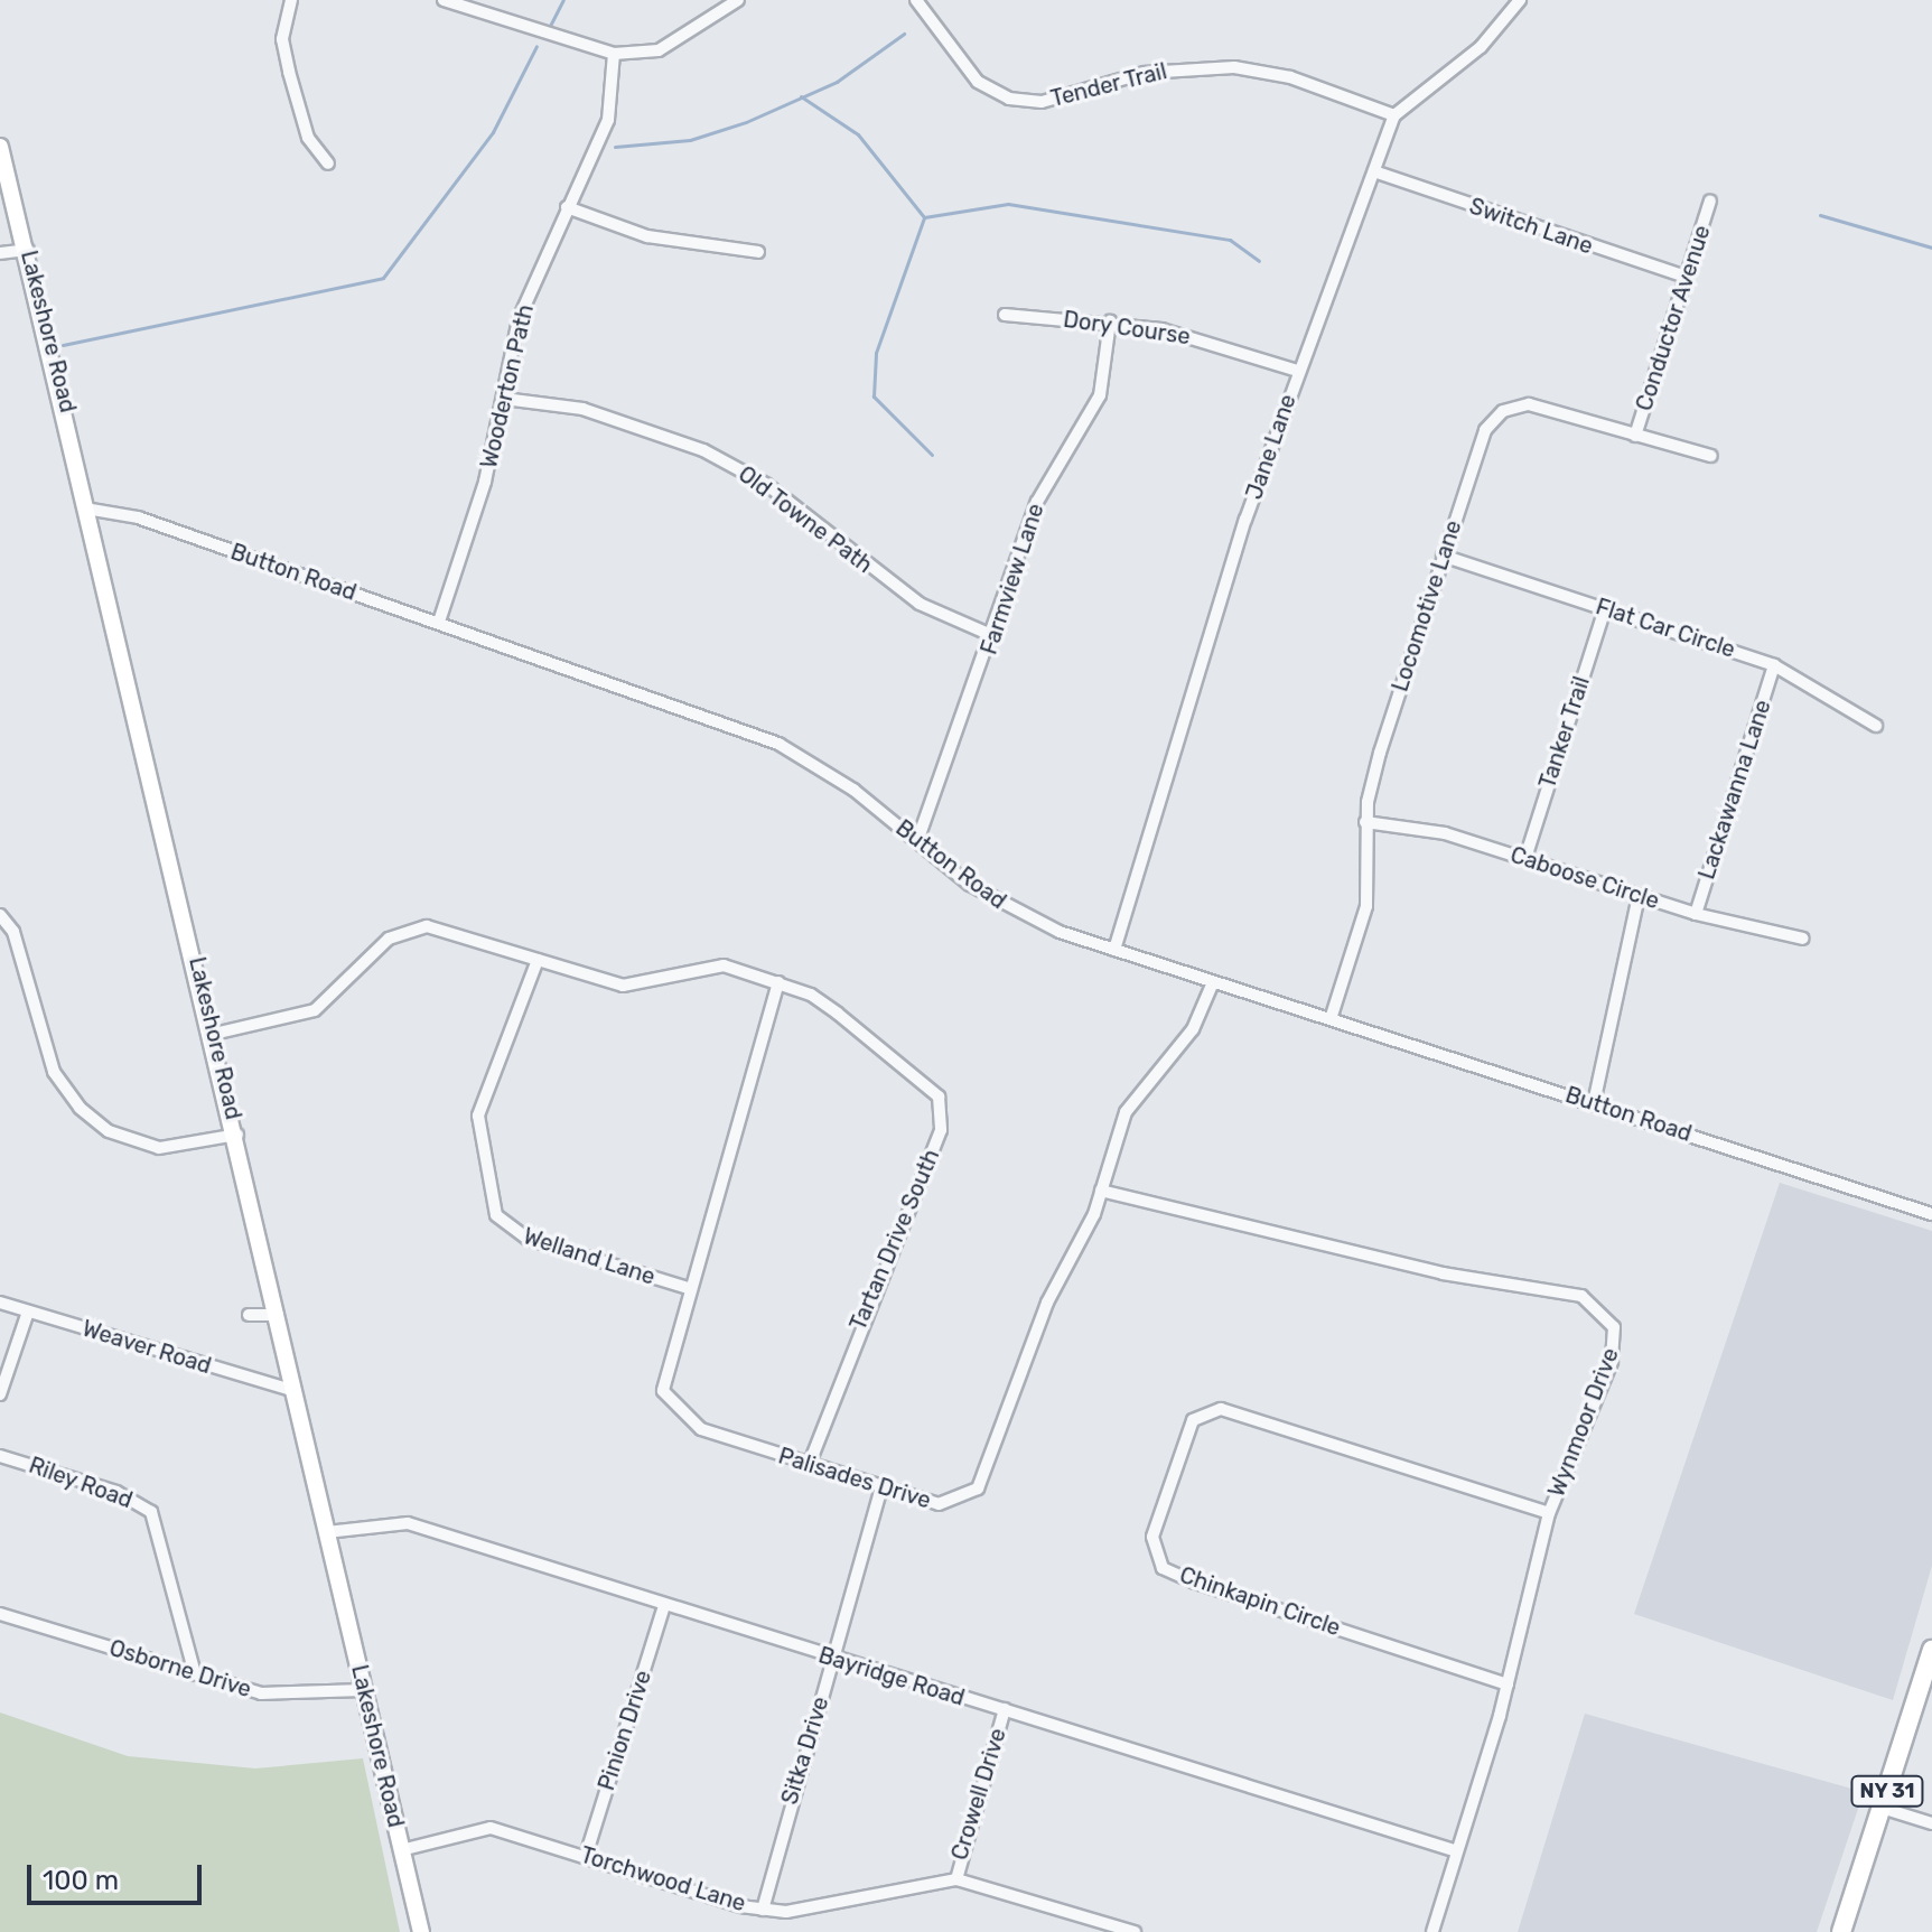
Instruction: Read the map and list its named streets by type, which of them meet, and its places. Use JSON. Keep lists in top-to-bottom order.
{
  "streets": {
    "main road": ["NY 31"],
    "street": [
      "Tender Trail",
      "Switch Lane",
      "Conductor Avenue",
      "Dory Course",
      "Lakeshore Road",
      "Wooderton Path",
      "Jane Lane",
      "Old Towne Path",
      "Button Road",
      "Farmview Lane",
      "Locomotive Lane",
      "Flat Car Circle",
      "Tanker Trail",
      "Lackawanna Lane",
      "Caboose Circle",
      "Tartan Drive South",
      "Welland Lane",
      "Weaver Road",
      "Wynmoor Drive",
      "Palisades Drive",
      "Riley Road",
      "Chinkapin Circle",
      "Osborne Drive",
      "Bayridge Road",
      "Pinion Drive",
      "Sitka Drive",
      "Crowell Drive",
      "Torchwood Lane"
    ]
  },
  "crossings": [
    ["Tender Trail", "Jane Lane"],
    ["Switch Lane", "Conductor Avenue"],
    ["Switch Lane", "Jane Lane"],
    ["Conductor Avenue", "Locomotive Lane"],
    ["Dory Course", "Jane Lane"],
    ["Dory Course", "Farmview Lane"],
    ["Lakeshore Road", "Button Road"],
    ["Lakeshore Road", "Weaver Road"],
    ["Lakeshore Road", "Osborne Drive"],
    ["Lakeshore Road", "Bayridge Road"],
    ["Lakeshore Road", "Torchwood Lane"],
    ["Wooderton Path", "Old Towne Path"],
    ["Wooderton Path", "Button Road"],
    ["Jane Lane", "Button Road"],
    ["Old Towne Path", "Farmview Lane"],
    ["Button Road", "Farmview Lane"],
    ["Button Road", "Locomotive Lane"],
    ["Button Road", "Palisades Drive"],
    ["Locomotive Lane", "Flat Car Circle"],
    ["Locomotive Lane", "Caboose Circle"],
    ["Flat Car Circle", "Tanker Trail"],
    ["Flat Car Circle", "Lackawanna Lane"],
    ["Tanker Trail", "Caboose Circle"],
    ["Lackawanna Lane", "Caboose Circle"],
    ["Tartan Drive South", "Palisades Drive"],
    ["Welland Lane", "Palisades Drive"],
    ["Wynmoor Drive", "Palisades Drive"],
    ["Wynmoor Drive", "Chinkapin Circle"],
    ["Wynmoor Drive", "Bayridge Road"],
    ["Palisades Drive", "Sitka Drive"],
    ["Riley Road", "Osborne Drive"],
    ["Bayridge Road", "Pinion Drive"],
    ["Bayridge Road", "Sitka Drive"],
    ["Bayridge Road", "Crowell Drive"],
    ["Pinion Drive", "Torchwood Lane"],
    ["Sitka Drive", "Torchwood Lane"],
    ["Crowell Drive", "Torchwood Lane"]
  ],
  "scale_bar": "100 m"
}
